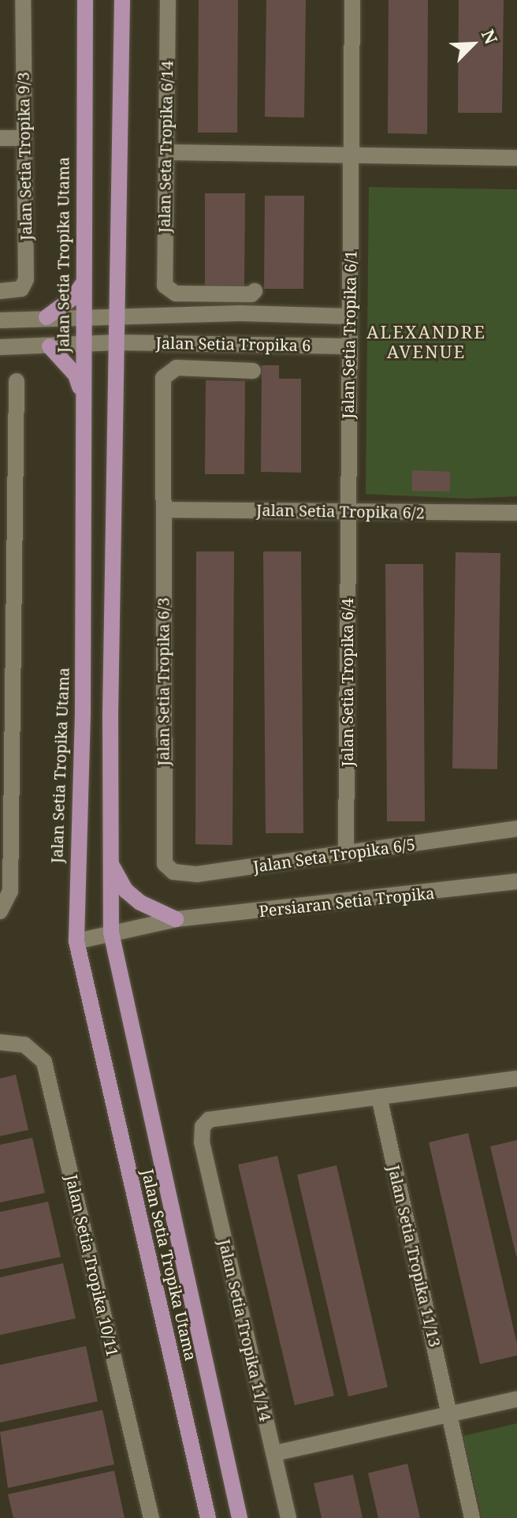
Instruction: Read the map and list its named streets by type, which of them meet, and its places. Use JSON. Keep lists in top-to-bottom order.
{
  "streets": {
    "main road": ["Jalan Setia Tropika Utama"],
    "street": [
      "Jalan Seta Tropika 6/14",
      "Jalan Setia Tropika 9/3",
      "Jalan Setia Tropika 6/1",
      "Jalan Setia Tropika 6",
      "Jalan Setia Tropika 6/2",
      "Jalan Setia Tropika 6/3",
      "Jalan Setia Tropika 6/4",
      "Jalan Seta Tropika 6/5",
      "Persiaran Setia Tropika",
      "Jalan Setia Tropika 11/13",
      "Jalan Setia Tropika 10/11",
      "Jalan Setia Tropika 11/14"
    ]
  },
  "crossings": [
    ["Jalan Setia Tropika Utama", "Jalan Setia Tropika 6"],
    ["Jalan Setia Tropika Utama", "Persiaran Setia Tropika"],
    ["Jalan Setia Tropika 6/1", "Jalan Setia Tropika 6"],
    ["Jalan Setia Tropika 6/1", "Jalan Setia Tropika 6/2"],
    ["Jalan Setia Tropika 6/1", "Jalan Setia Tropika 6/4"],
    ["Jalan Setia Tropika 6/2", "Jalan Setia Tropika 6/3"],
    ["Jalan Setia Tropika 6/2", "Jalan Setia Tropika 6/4"],
    ["Jalan Setia Tropika 6/3", "Jalan Seta Tropika 6/5"],
    ["Jalan Setia Tropika 6/4", "Jalan Seta Tropika 6/5"],
    ["Jalan Setia Tropika 11/13", "Jalan Setia Tropika 11/14"]
  ],
  "districts": ["ALEXANDRE AVENUE"],
  "north": "top right"
}
